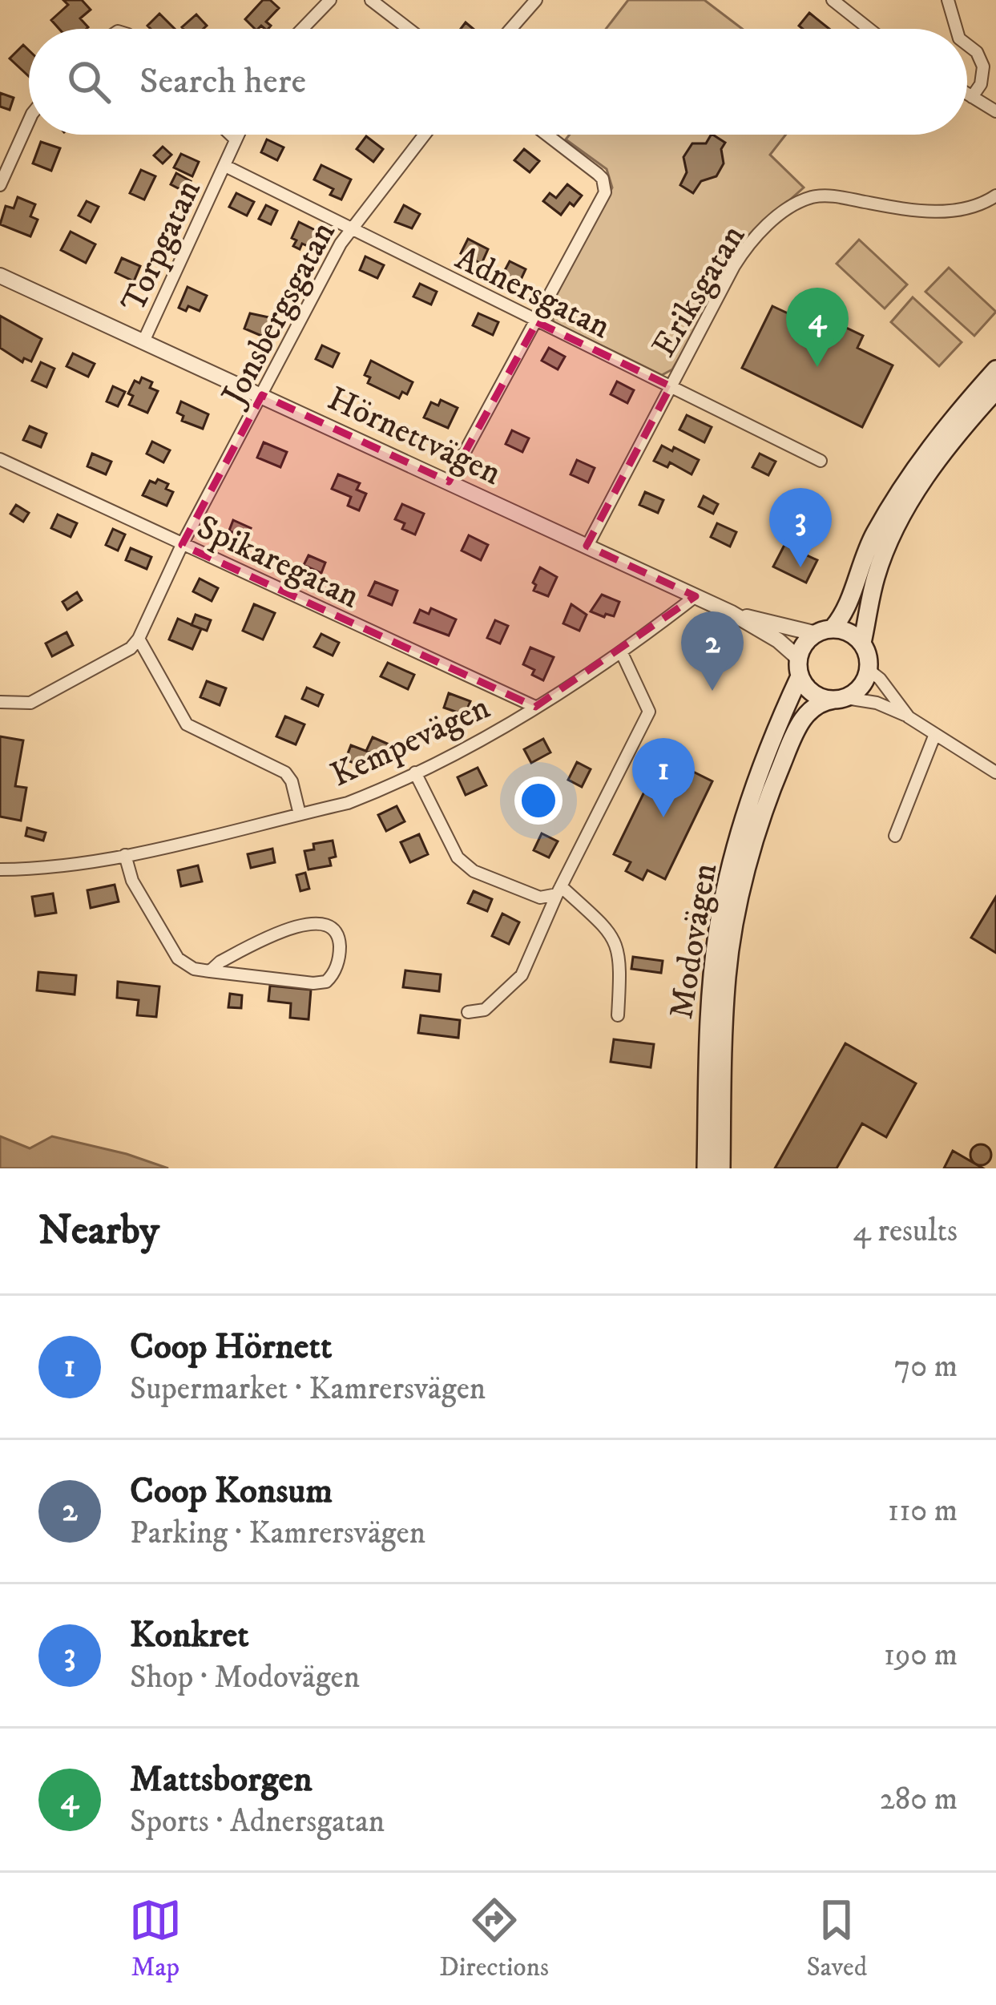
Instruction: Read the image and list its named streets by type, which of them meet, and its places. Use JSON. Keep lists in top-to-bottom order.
{
  "streets": {
    "main road": ["Modovägen"],
    "street": [
      "Torpgatan",
      "Eriksgatan",
      "Adnersgatan",
      "Jonsbergsgatan",
      "Hörnettvägen",
      "Spikaregatan",
      "Kempevägen"
    ]
  },
  "crossings": [
    ["Torpgatan", "Adnersgatan"],
    ["Torpgatan", "Hörnettvägen"],
    ["Eriksgatan", "Adnersgatan"],
    ["Eriksgatan", "Hörnettvägen"],
    ["Adnersgatan", "Jonsbergsgatan"],
    ["Jonsbergsgatan", "Hörnettvägen"],
    ["Jonsbergsgatan", "Spikaregatan"],
    ["Hörnettvägen", "Kempevägen"],
    ["Hörnettvägen", "Modovägen"],
    ["Spikaregatan", "Kempevägen"]
  ],
  "page": {
    "search": "Search here",
    "pins": [
      "4",
      "3",
      "2",
      "1"
    ],
    "heading": ["Nearby", "4 results"],
    "list": [
      {
        "mark": "1",
        "name": "Coop Hörnett",
        "note": "Supermarket · Kamrersvägen",
        "value": "70 m"
      },
      {
        "mark": "2",
        "name": "Coop Konsum",
        "note": "Parking · Kamrersvägen",
        "value": "110 m"
      },
      {
        "mark": "3",
        "name": "Konkret",
        "note": "Shop · Modovägen",
        "value": "190 m"
      },
      {
        "mark": "4",
        "name": "Mattsborgen",
        "note": "Sports · Adnersgatan",
        "value": "280 m"
      }
    ],
    "nav": ["Map", "Directions", "Saved"]
  }
}
